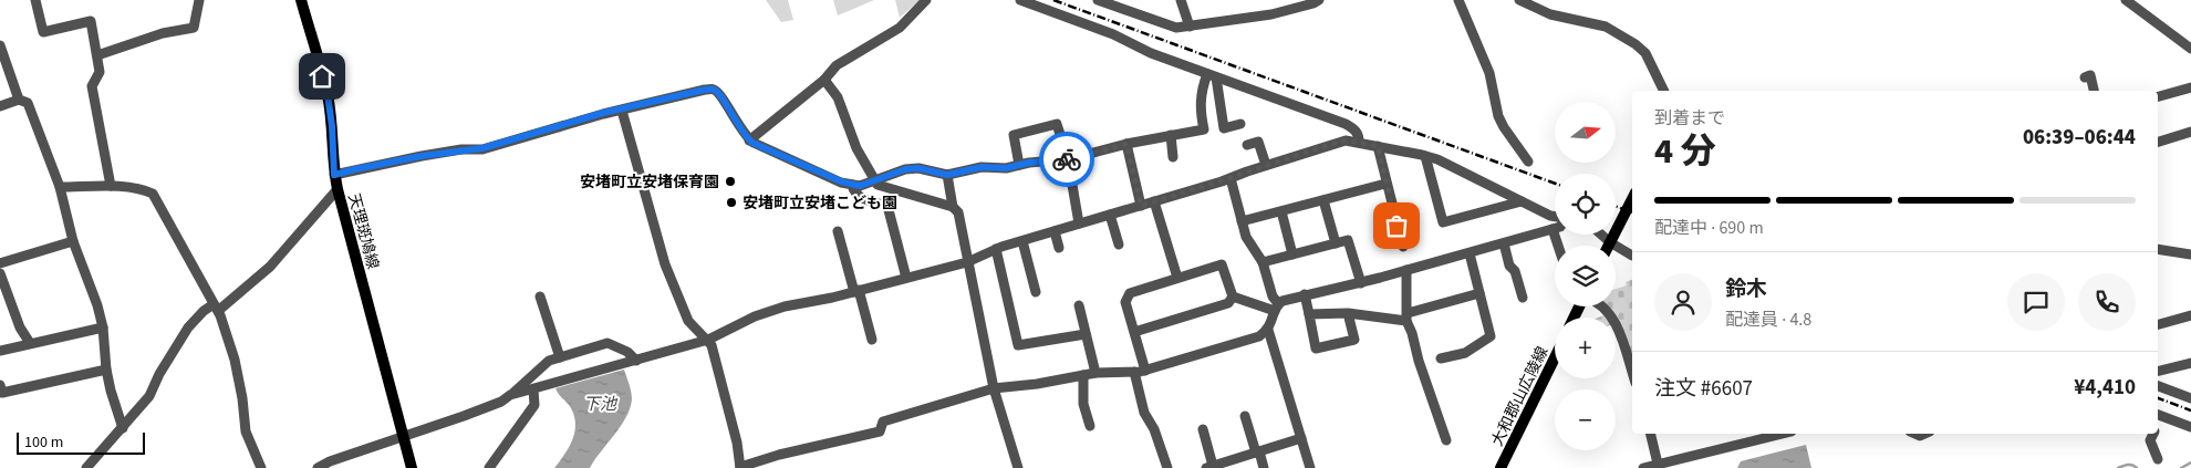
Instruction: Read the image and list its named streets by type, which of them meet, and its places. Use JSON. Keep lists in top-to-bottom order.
{
  "streets": {
    "main road": ["天理斑鳩線", "大和郡山広陵線"]
  },
  "water": ["下池"],
  "places": ["安堵町立安堵保育園", "安堵町立安堵こども園"],
  "scale_bar": "100 m",
  "north": "right",
  "page": {
    "heading": ["4 分", "到着まで", "06:39–06:44"],
    "panel": [
      "鈴木",
      "配達員 · 4.8",
      "注文 #6607",
      "¥4,410"
    ],
    "map_buttons": ["+", "−"],
    "bar": "配達中 · 690 m",
    "scale": "100 m"
  }
}
